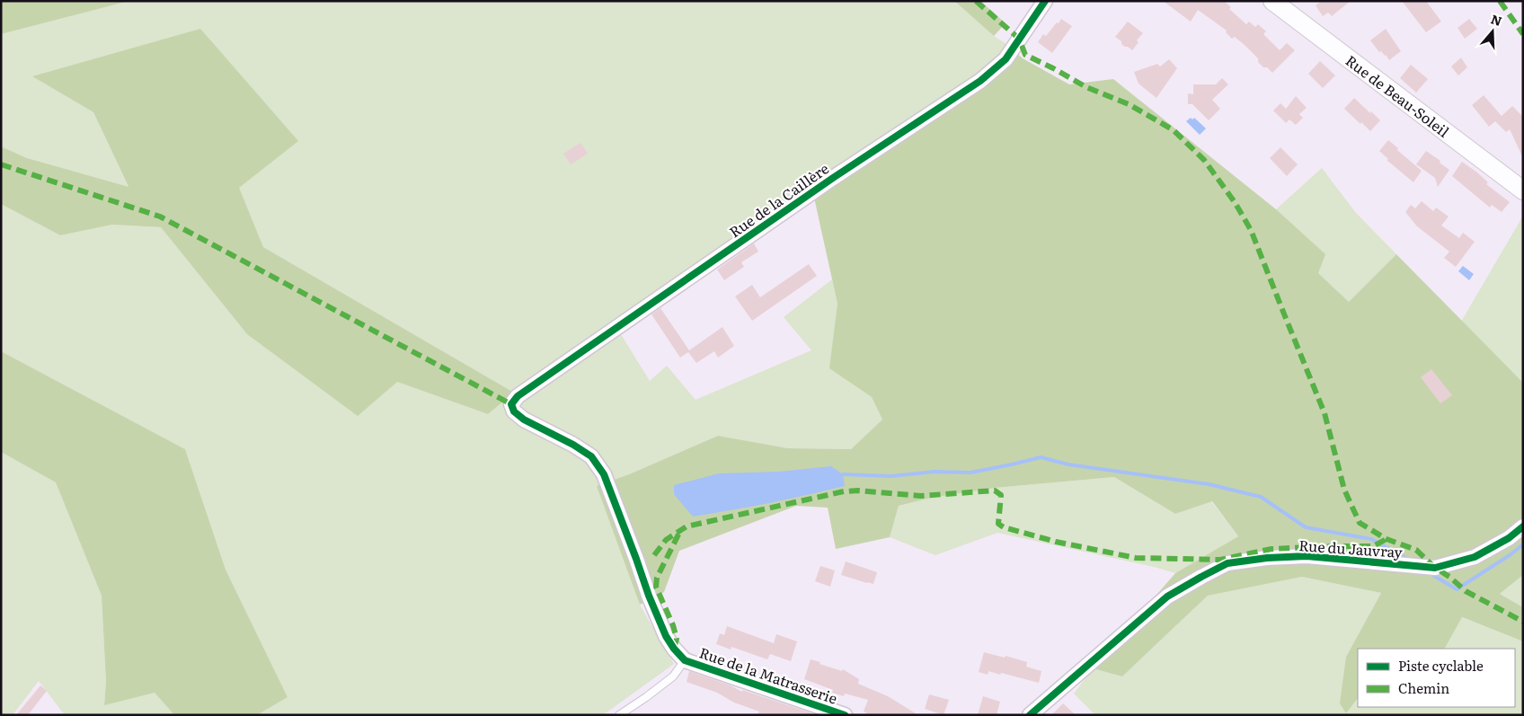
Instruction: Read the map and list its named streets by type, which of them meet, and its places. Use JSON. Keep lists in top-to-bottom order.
{
  "streets": {
    "street": [
      "Rue de Beau-Soleil",
      "Rue de la Caillère",
      "Rue du Jauvray",
      "Rue de la Matrasserie"
    ]
  },
  "crossings": [
    ["Rue de la Caillère", "Rue de la Matrasserie"]
  ],
  "legend": ["Piste cyclable", "Chemin"],
  "north": "top"
}
